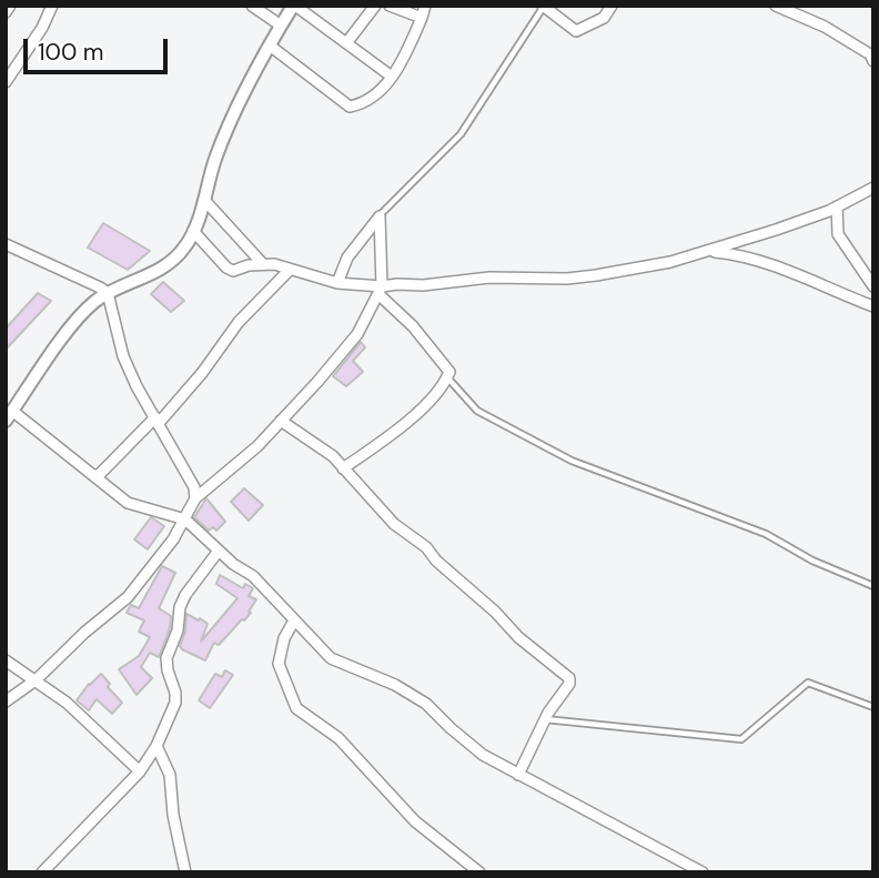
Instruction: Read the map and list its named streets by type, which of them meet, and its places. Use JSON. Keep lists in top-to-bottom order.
{
  "scale_bar": "100 m"
}
